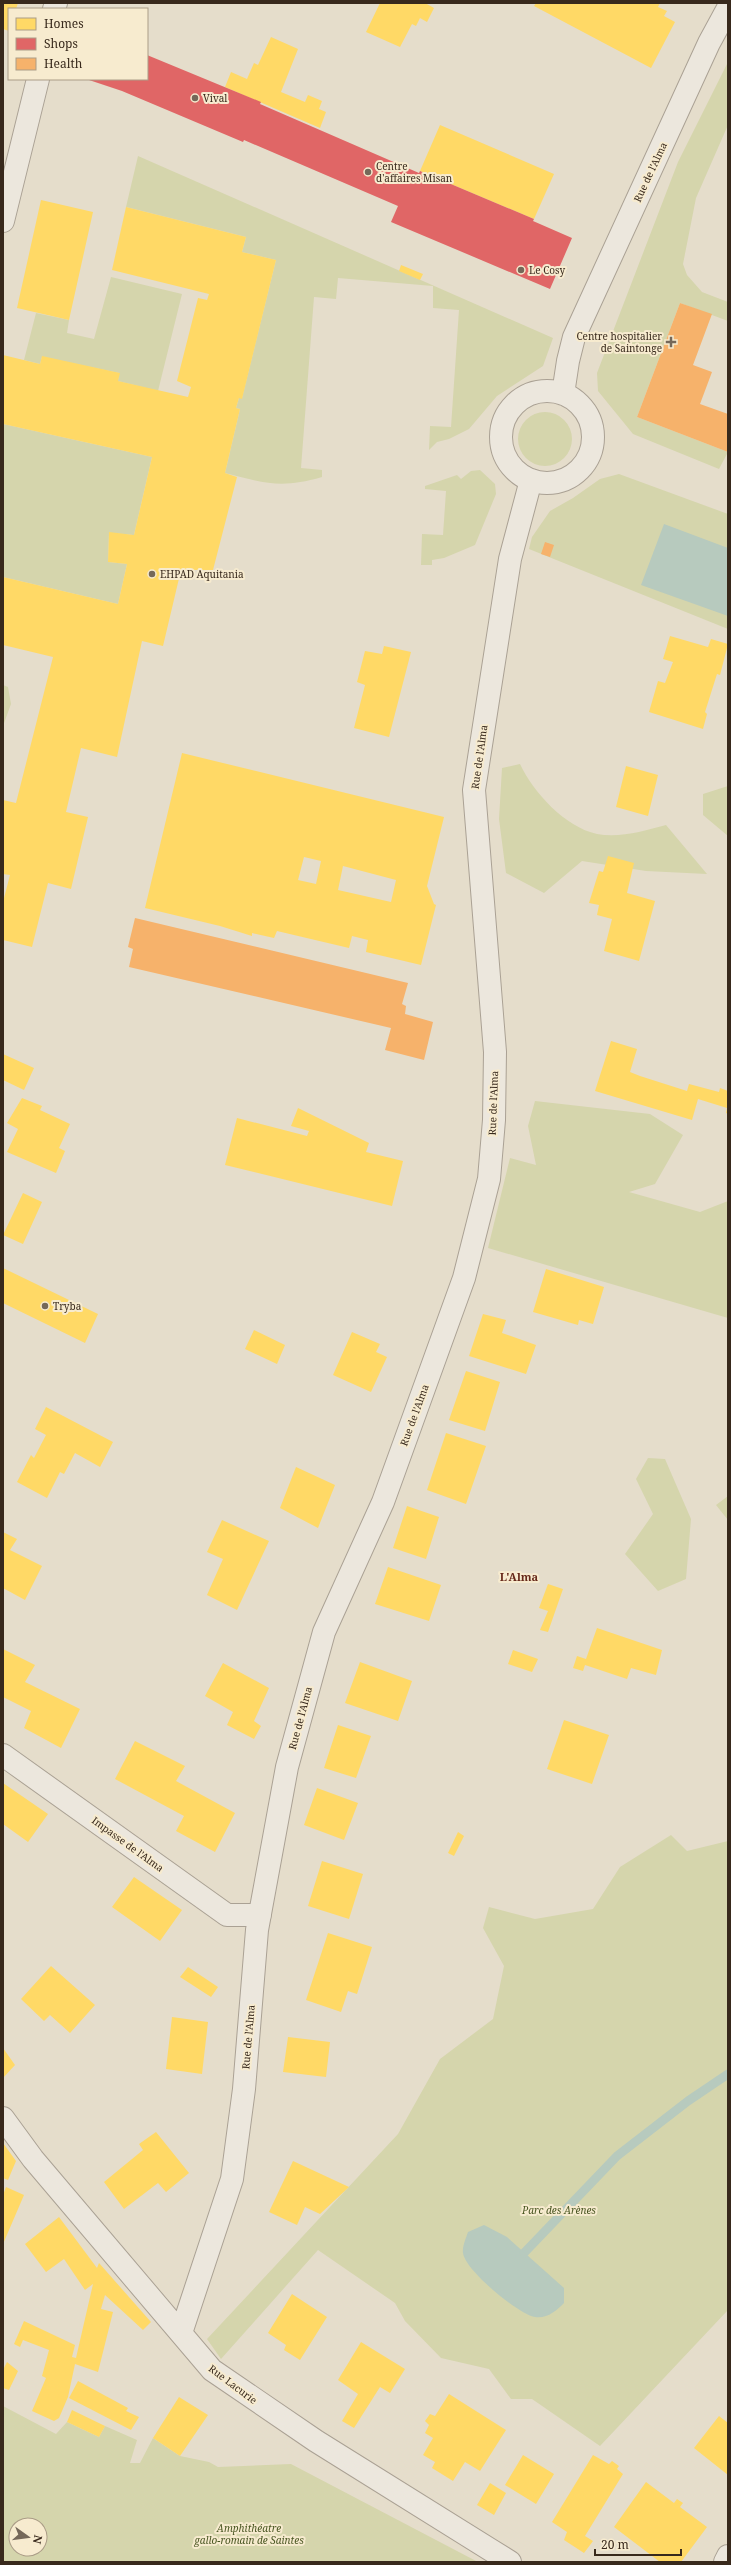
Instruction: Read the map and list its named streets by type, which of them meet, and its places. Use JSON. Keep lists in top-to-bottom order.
{
  "streets": {
    "street": ["Rue de l'Alma", "Impasse de l'Alma", "Rue Lacurie"]
  },
  "crossings": [
    ["Rue de l'Alma", "Impasse de l'Alma"],
    ["Rue de l'Alma", "Rue Lacurie"]
  ],
  "districts": ["L'Alma"],
  "parks": ["Parc des Arènes", "Amphithéatre gallo-romain de Saintes"],
  "places": {
    "other": [
      "Vival",
      "Centre d'affaires Misan",
      "Le Cosy",
      "EHPAD Aquitania",
      "Tryba"
    ],
    "health": ["Centre hospitalier de Saintonge"]
  },
  "legend": ["Homes", "Shops", "Health"],
  "scale_bar": "20 m",
  "north": "right"
}
